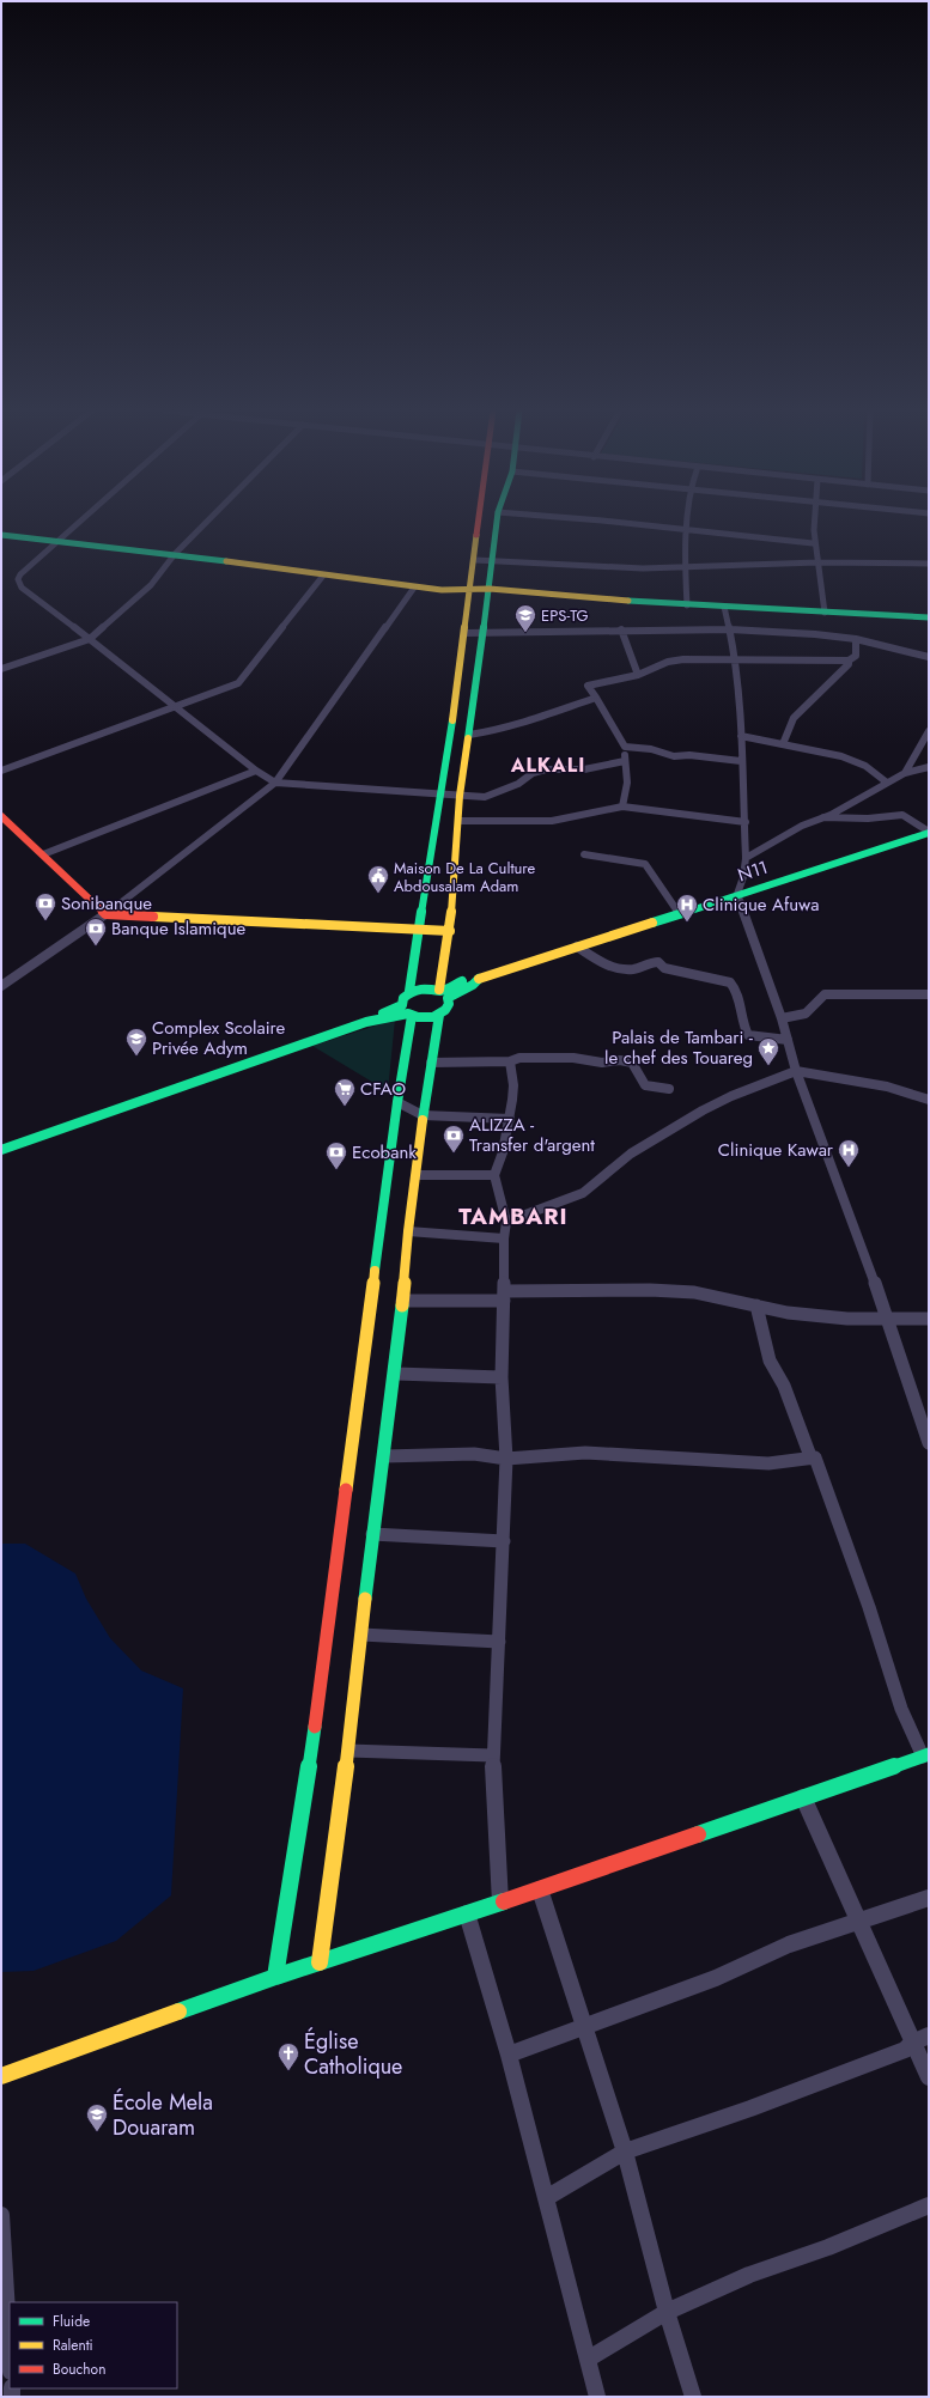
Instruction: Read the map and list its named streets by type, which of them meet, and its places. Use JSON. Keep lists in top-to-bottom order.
{
  "streets": {
    "main road": ["N11"]
  },
  "districts": ["ALKALI", "TAMBARI"],
  "places": {
    "school or university": ["EPS-TG", "Complex Scolaire Privée Adym", "École Mela Douaram"],
    "public building": ["Maison De La Culture Abdousalam Adam"],
    "bank": [
      "Sonibanque",
      "Banque Islamique",
      "ALIZZA - Transfer d'argent",
      "Ecobank"
    ],
    "hospital": ["Clinique Afuwa", "Clinique Kawar"],
    "place": ["Palais de Tambari - le chef des Touareg"],
    "supermarket": ["CFAO"],
    "church": ["Église Catholique"]
  },
  "legend": ["Fluide", "Ralenti", "Bouchon"]
}
